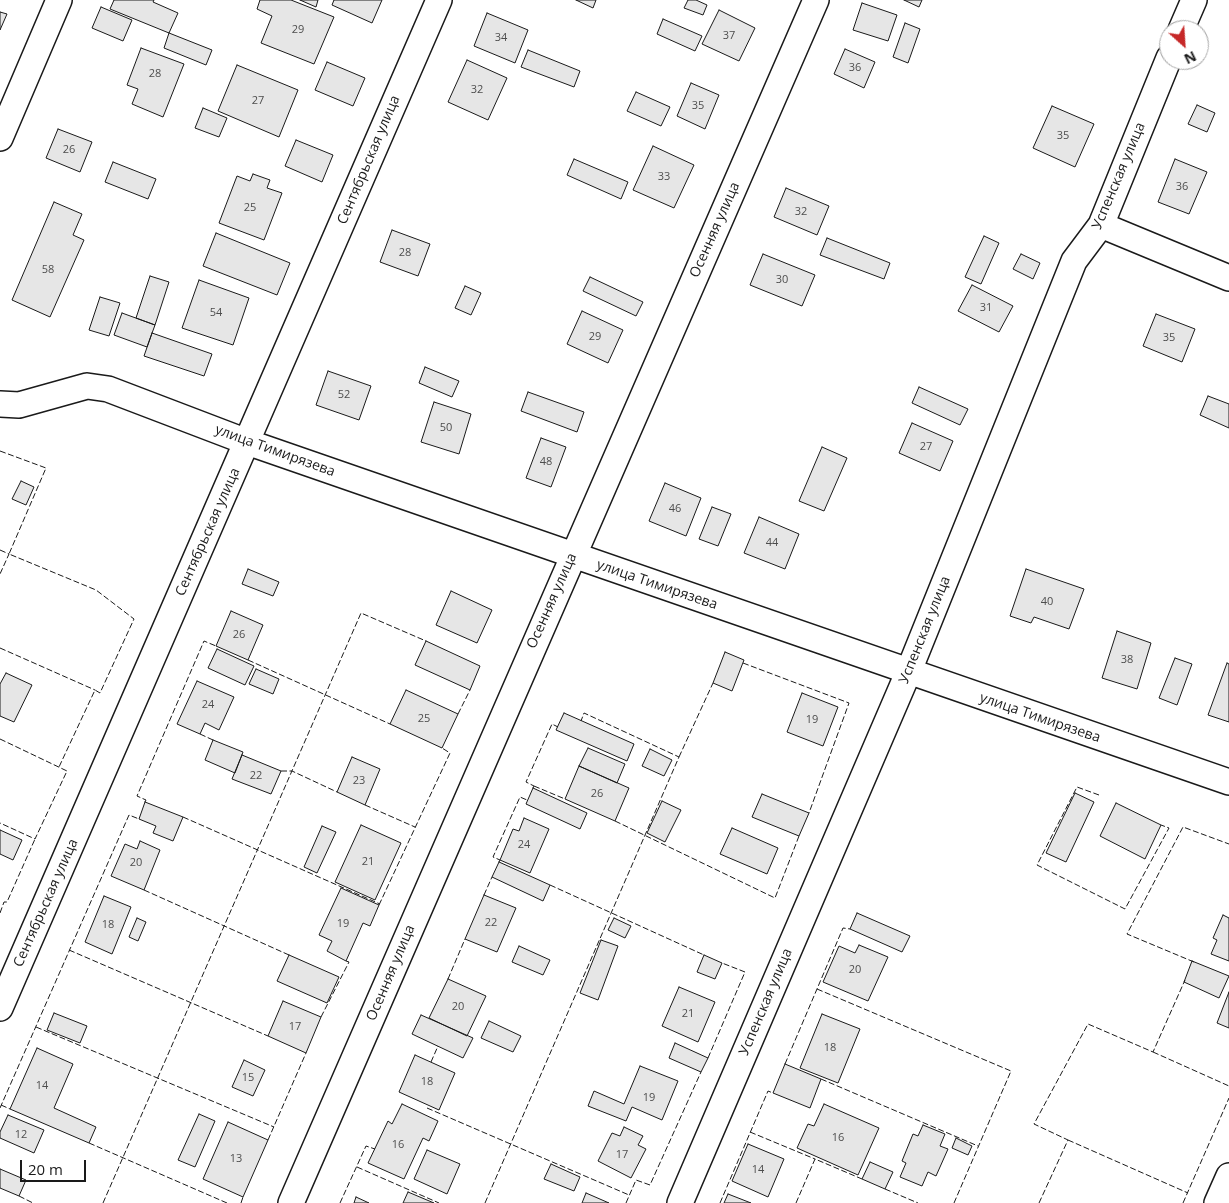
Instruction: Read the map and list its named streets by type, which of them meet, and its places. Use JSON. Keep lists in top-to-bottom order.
{
  "streets": {
    "street": [
      "Сентябрьская улица",
      "Успенская улица",
      "Осенняя улица",
      "улица Тимирязева"
    ]
  },
  "crossings": [
    ["Сентябрьская улица", "улица Тимирязева"],
    ["Успенская улица", "улица Тимирязева"],
    ["Осенняя улица", "улица Тимирязева"]
  ],
  "house_numbers": [
    "29",
    "37",
    "34",
    "36",
    "28",
    "32",
    "27",
    "35",
    "35",
    "26",
    "33",
    "36",
    "25",
    "32",
    "28",
    "58",
    "30",
    "31",
    "54",
    "29",
    "35",
    "52",
    "50",
    "27",
    "48",
    "46",
    "44",
    "40",
    "26",
    "38",
    "24",
    "25",
    "19",
    "22",
    "23",
    "26",
    "24",
    "21",
    "20",
    "22",
    "19",
    "18",
    "20",
    "20",
    "21",
    "17",
    "18",
    "15",
    "18",
    "14",
    "19",
    "12",
    "16",
    "16",
    "17",
    "13",
    "14"
  ],
  "scale_bar": "20 m",
  "north": "bottom right"
}
